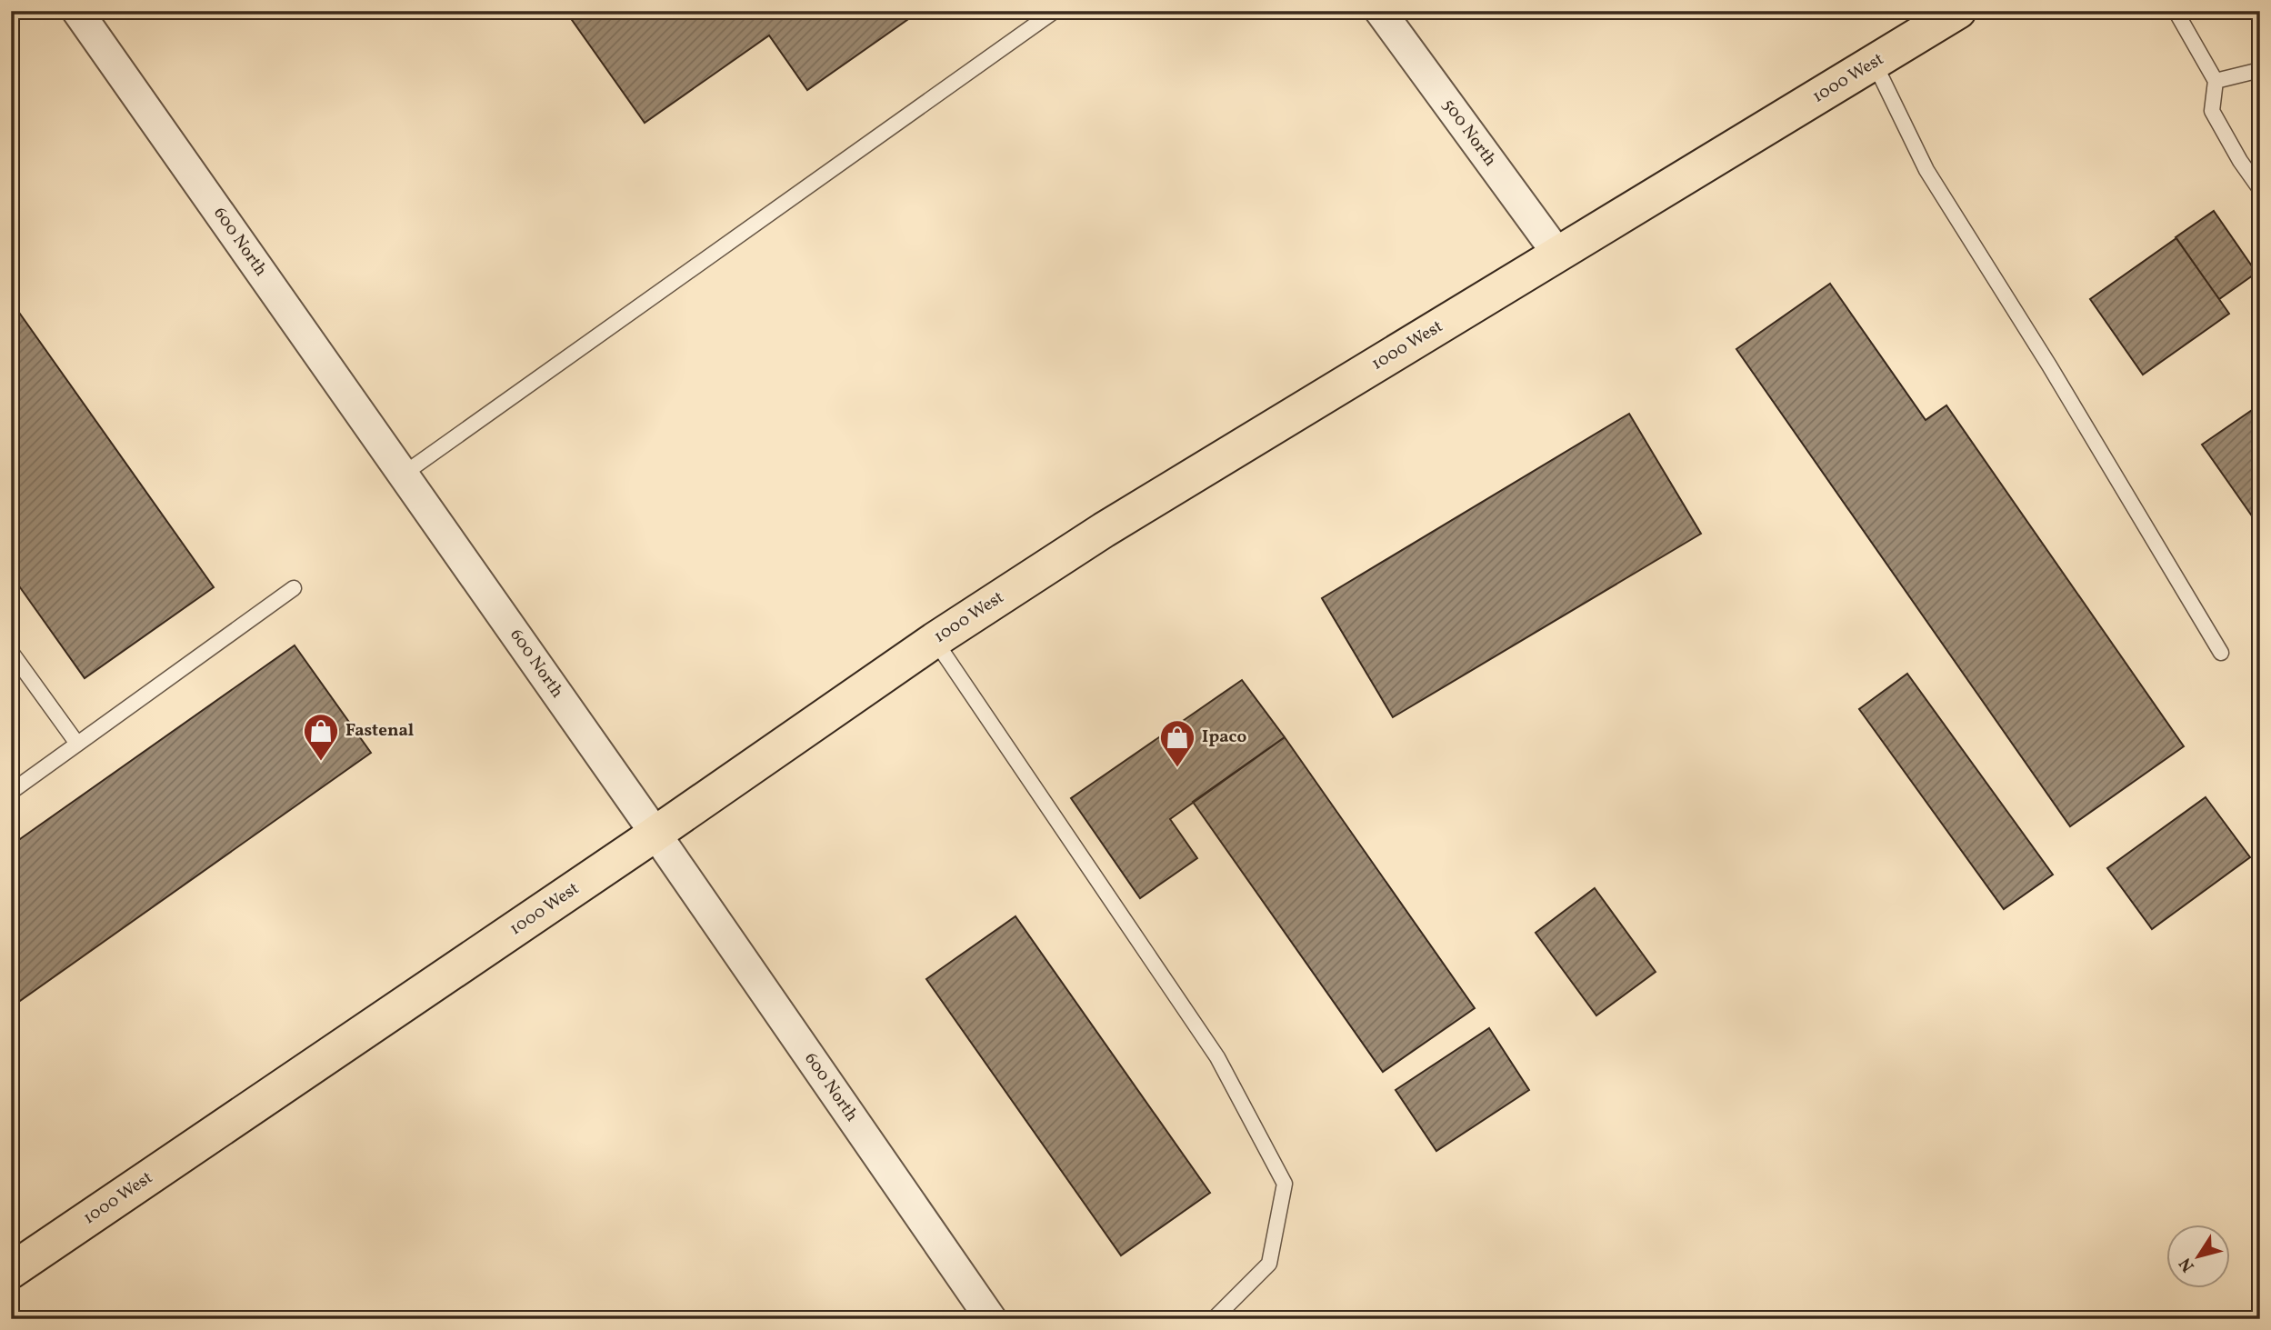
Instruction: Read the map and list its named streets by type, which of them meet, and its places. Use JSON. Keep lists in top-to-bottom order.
{
  "streets": {
    "main road": ["1000 West"],
    "street": ["500 North", "600 North"]
  },
  "crossings": [
    ["1000 West", "500 North"],
    ["1000 West", "600 North"]
  ],
  "places": {
    "shop": ["Fastenal", "Ipaco"]
  },
  "north": "bottom left"
}
